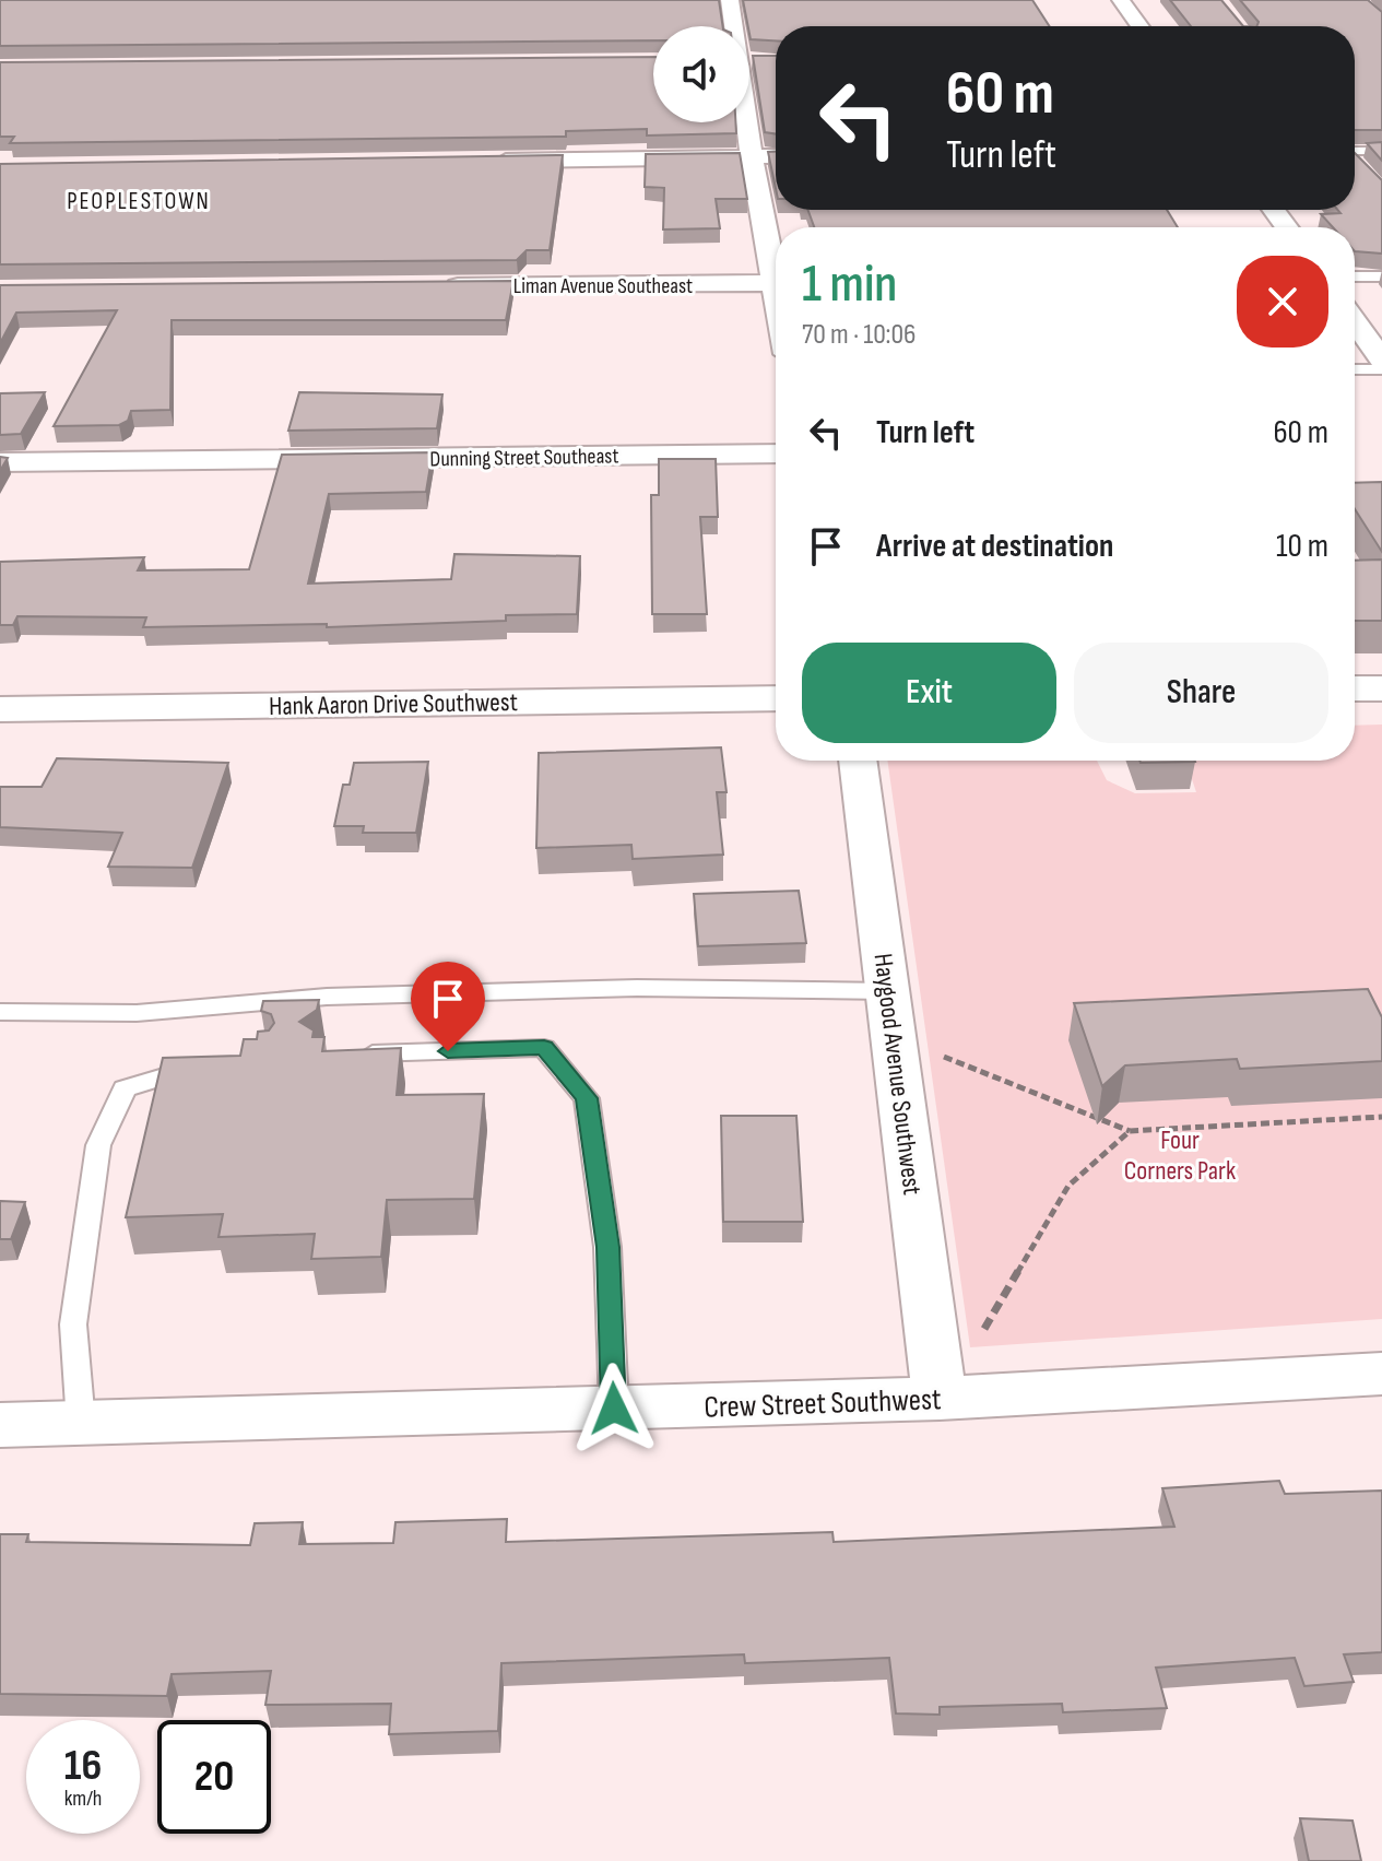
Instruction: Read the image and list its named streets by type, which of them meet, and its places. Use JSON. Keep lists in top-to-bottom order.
{
  "streets": {
    "main road": ["Hank Aaron Drive Southwest"],
    "street": [
      "Liman Avenue Southeast",
      "Dunning Street Southeast",
      "Haygood Avenue Southwest",
      "Crew Street Southwest"
    ]
  },
  "crossings": [
    ["Haygood Avenue Southwest", "Crew Street Southwest"]
  ],
  "districts": ["PEOPLESTOWN"],
  "parks": ["Four Corners Park"],
  "page": {
    "turn": ["60 m", "Turn left"],
    "heading": ["1 min", "70 m · 10:06"],
    "list": [
      {
        "name": "Turn left",
        "value": "60 m"
      },
      {
        "name": "Arrive at destination",
        "value": "10 m"
      }
    ],
    "buttons": ["Exit", "Share"],
    "speed": "16 km/h",
    "limit": "20"
  }
}
